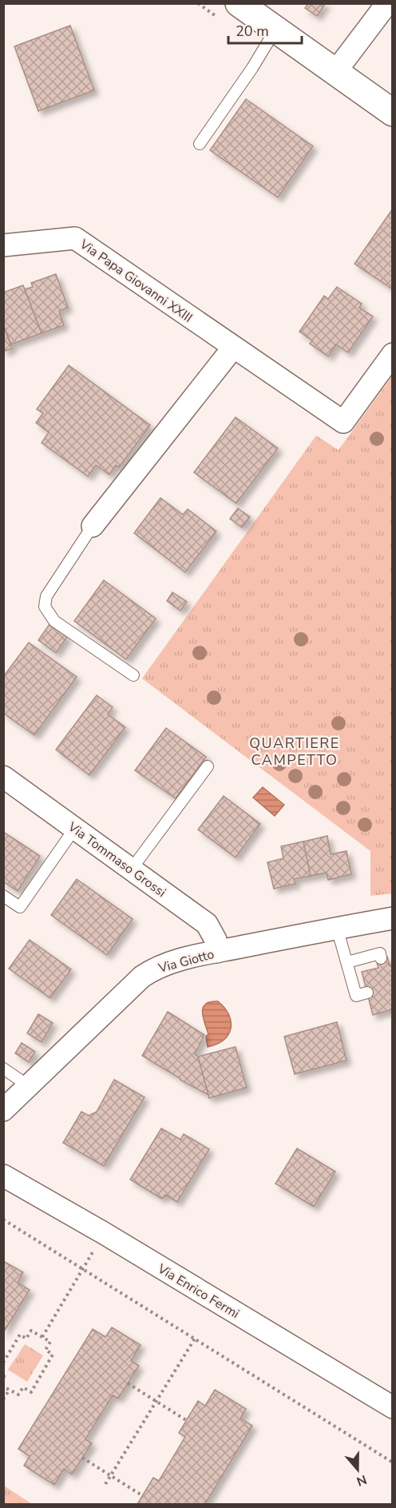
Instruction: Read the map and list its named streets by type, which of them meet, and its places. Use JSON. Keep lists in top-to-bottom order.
{
  "streets": {
    "street": [
      "Via Papa Giovanni XXIII",
      "Via Tommaso Grossi",
      "Via Giotto",
      "Via Enrico Fermi"
    ]
  },
  "crossings": [
    ["Via Tommaso Grossi", "Via Giotto"]
  ],
  "districts": ["QUARTIERE CAMPETTO"],
  "scale_bar": "20 m",
  "north": "bottom"
}
